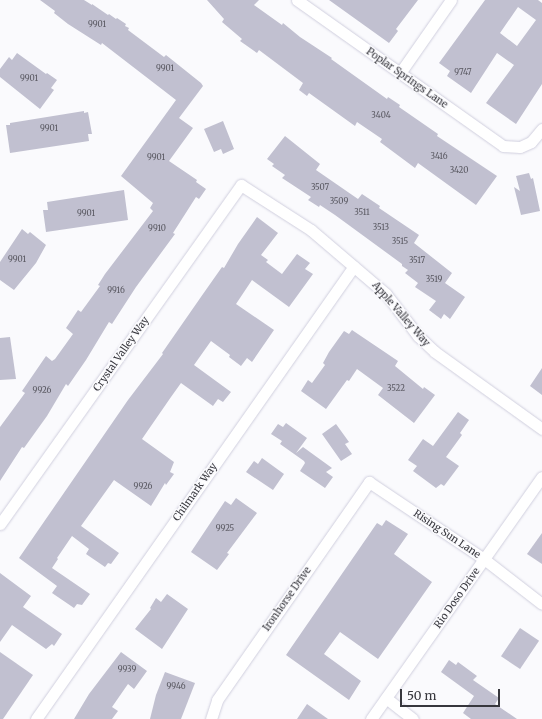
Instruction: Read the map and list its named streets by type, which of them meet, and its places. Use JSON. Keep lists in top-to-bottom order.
{
  "streets": {
    "street": [
      "Poplar Springs Lane",
      "Apple Valley Way",
      "Crystal Valley Way",
      "Chilmark Way",
      "Rising Sun Lane",
      "Rio Doso Drive",
      "Ironhorse Drive"
    ]
  },
  "crossings": [
    ["Apple Valley Way", "Crystal Valley Way"],
    ["Apple Valley Way", "Chilmark Way"],
    ["Rising Sun Lane", "Rio Doso Drive"],
    ["Rising Sun Lane", "Ironhorse Drive"]
  ],
  "house_numbers": [
    "9901",
    "9901",
    "9747",
    "9901",
    "3404",
    "9901",
    "3416",
    "9901",
    "3420",
    "3507",
    "3509",
    "3511",
    "9901",
    "3513",
    "9910",
    "3515",
    "9901",
    "3517",
    "3519",
    "9916",
    "3522",
    "9926",
    "9926",
    "9925",
    "9939",
    "9946"
  ],
  "scale_bar": "50 m"
}
